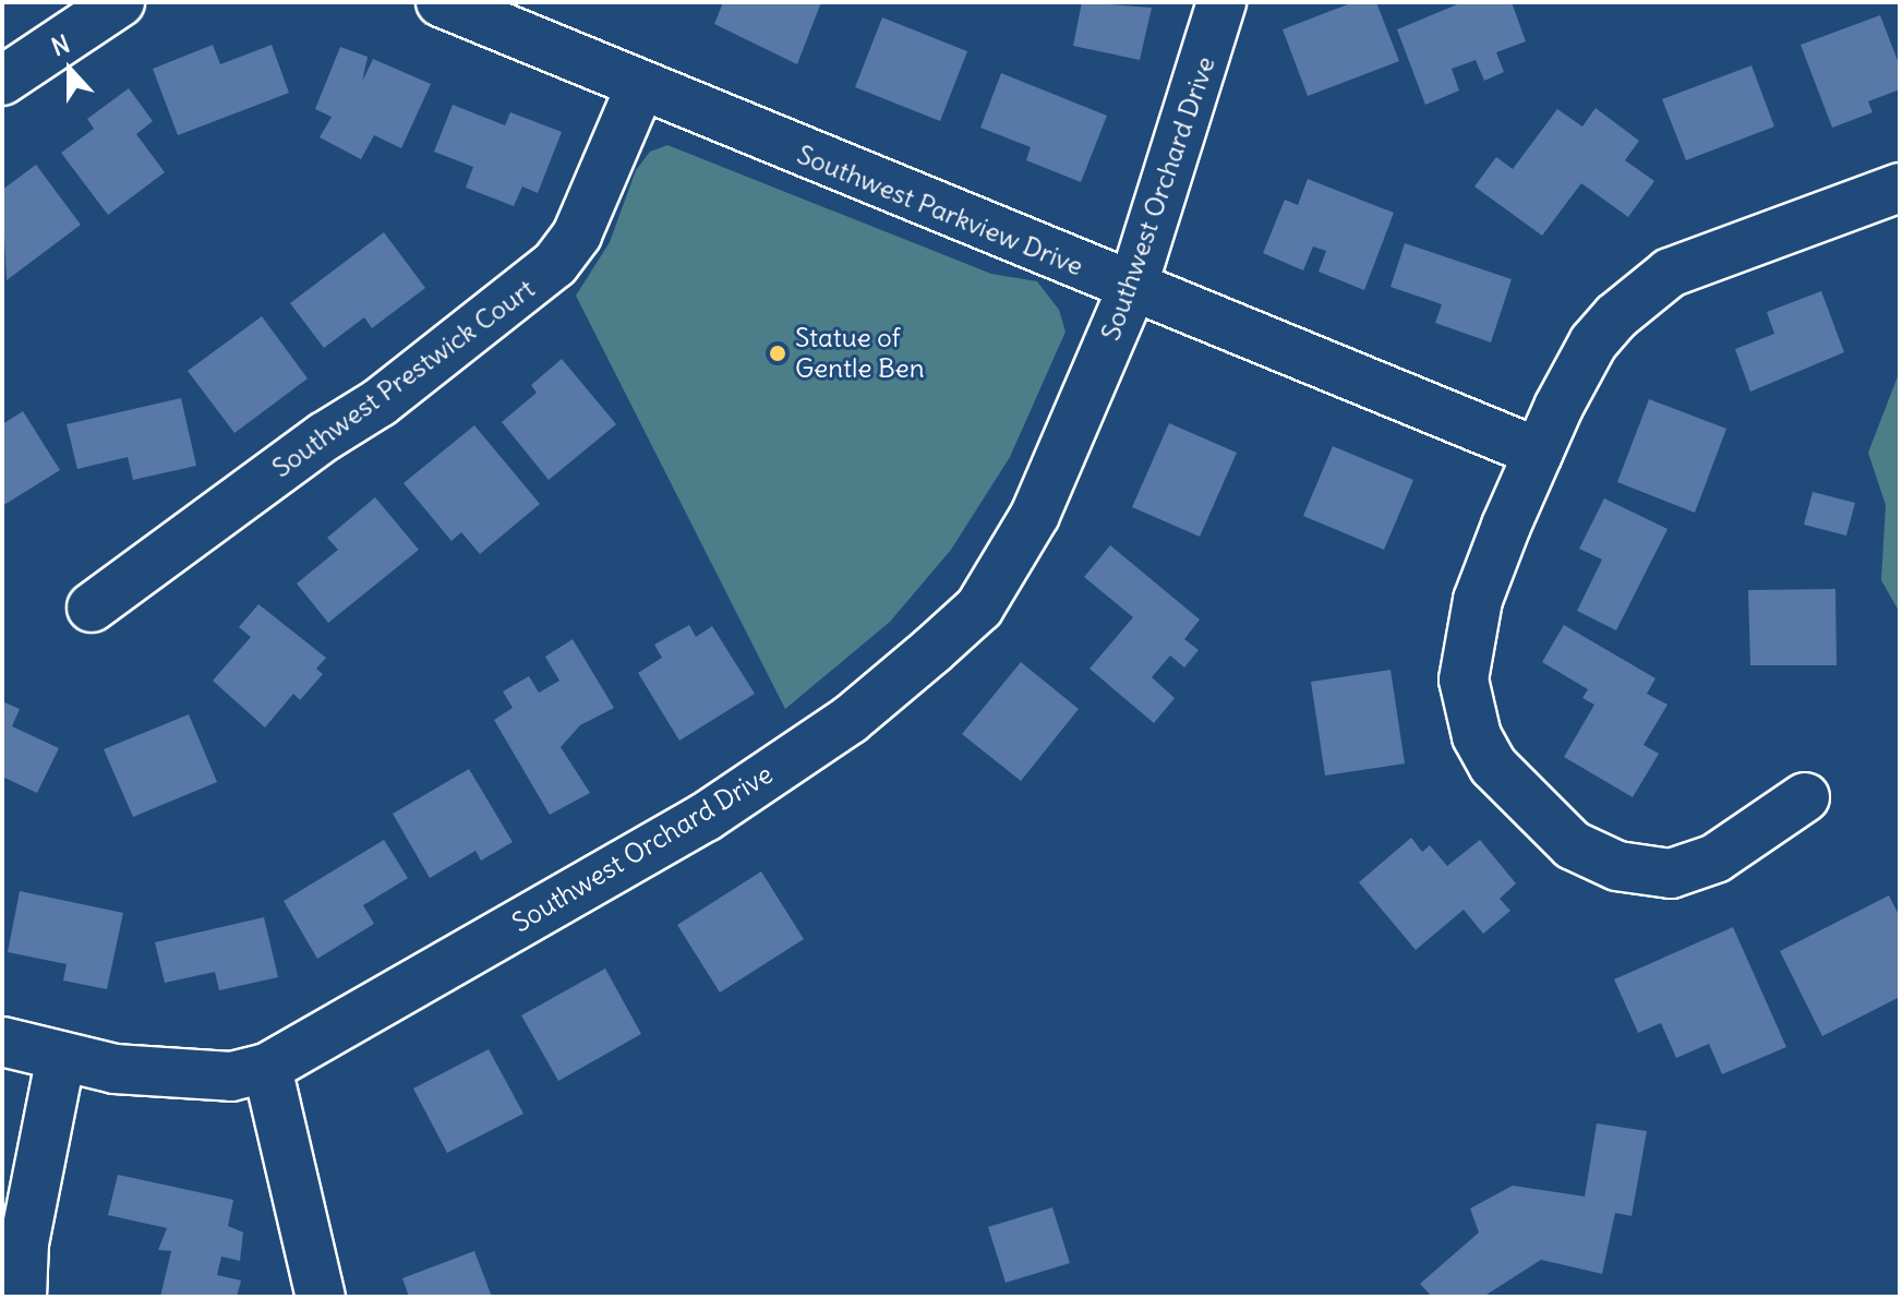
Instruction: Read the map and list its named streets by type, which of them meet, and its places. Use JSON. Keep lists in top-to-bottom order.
{
  "streets": {
    "street": ["Southwest Orchard Drive", "Southwest Parkview Drive", "Southwest Prestwick Court"]
  },
  "crossings": [
    ["Southwest Orchard Drive", "Southwest Parkview Drive"],
    ["Southwest Parkview Drive", "Southwest Prestwick Court"]
  ],
  "places": ["Statue of Gentle Ben"],
  "north": "top"
}
